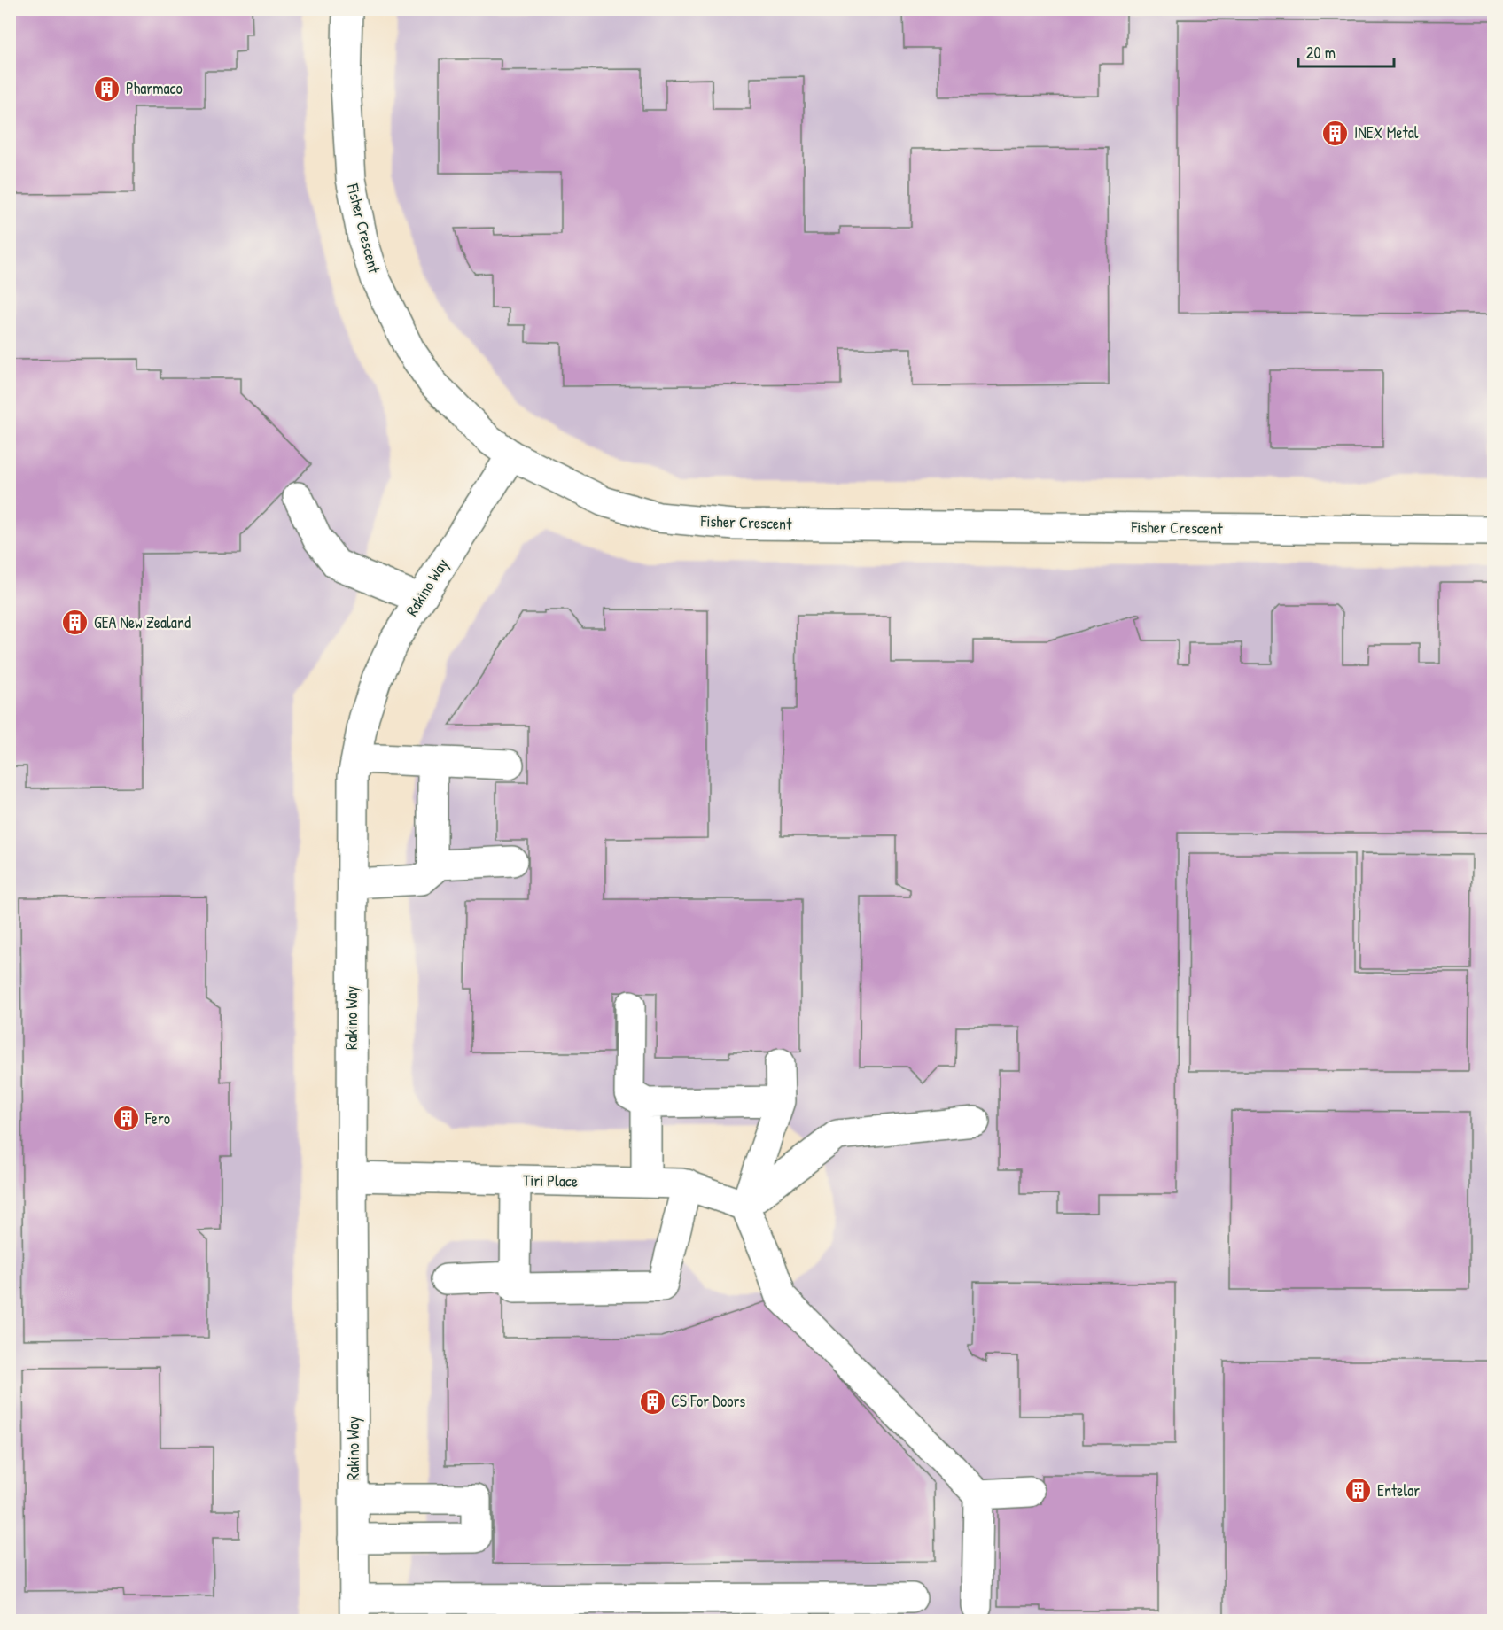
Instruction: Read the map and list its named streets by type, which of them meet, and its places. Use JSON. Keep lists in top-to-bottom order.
{
  "streets": {
    "street": ["Fisher Crescent", "Rakino Way", "Tiri Place"]
  },
  "crossings": [
    ["Fisher Crescent", "Rakino Way"],
    ["Rakino Way", "Tiri Place"]
  ],
  "places": {
    "building": [
      "Pharmaco",
      "INEX Metal",
      "GEA New Zealand",
      "Fero",
      "CS For Doors",
      "Entelar"
    ]
  },
  "scale_bar": "20 m"
}
